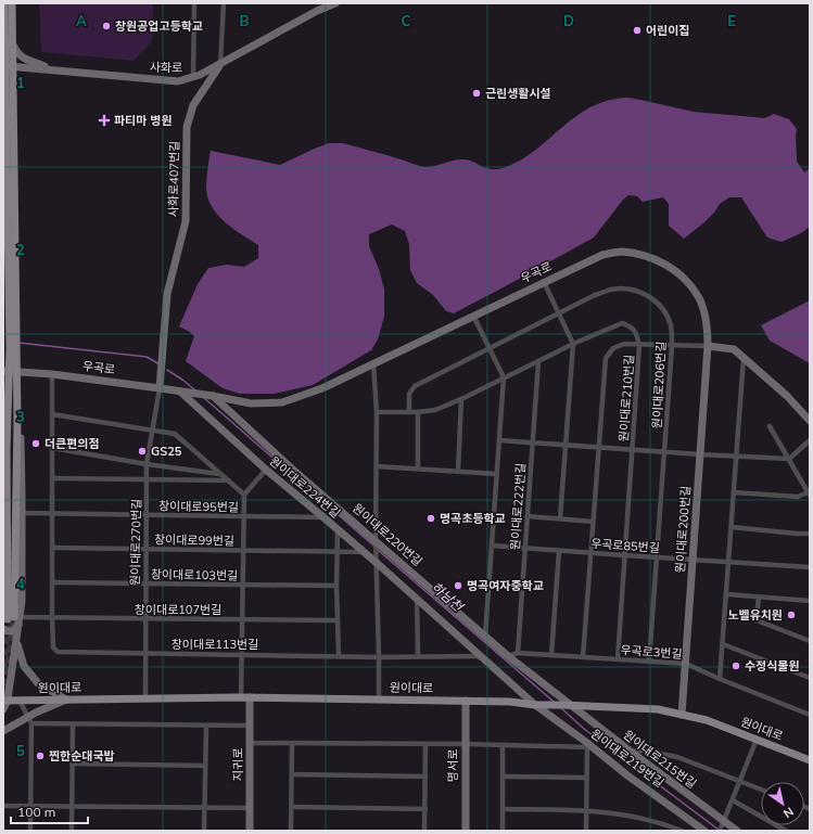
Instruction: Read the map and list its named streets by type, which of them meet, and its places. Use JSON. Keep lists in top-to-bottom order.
{
  "streets": {
    "main road": ["원이대로"],
    "street": [
      "사화로",
      "사화로407번길",
      "우곡로",
      "원이대로206번길",
      "원이대로210번길",
      "원이대로224번길",
      "창이대로95번길",
      "원이대로222번길",
      "원이대로200번길",
      "원이대로220번길",
      "창이대로99번길",
      "원이대로270번길",
      "우곡로85번길",
      "창이대로103번길",
      "창이대로107번길",
      "창이대로113번길",
      "우곡로3번길",
      "원이대로219번길",
      "원이대로215번길",
      "지귀로",
      "명서로"
    ]
  },
  "crossings": [
    ["사화로", "사화로407번길"],
    ["사화로407번길", "우곡로"],
    ["사화로407번길", "원이대로270번길"],
    ["우곡로", "원이대로224번길"],
    ["우곡로", "원이대로200번길"],
    ["우곡로", "원이대로220번길"],
    ["우곡로", "원이대로270번길"],
    ["원이대로206번길", "원이대로210번길"],
    ["원이대로206번길", "우곡로85번길"],
    ["원이대로206번길", "우곡로3번길"],
    ["원이대로210번길", "원이대로222번길"],
    ["원이대로210번길", "우곡로85번길"],
    ["원이대로210번길", "우곡로3번길"],
    ["원이대로224번길", "창이대로95번길"],
    ["원이대로224번길", "창이대로99번길"],
    ["원이대로224번길", "원이대로"],
    ["원이대로224번길", "원이대로219번길"],
    ["창이대로95번길", "원이대로270번길"],
    ["원이대로222번길", "우곡로85번길"],
    ["원이대로222번길", "우곡로3번길"],
    ["원이대로200번길", "우곡로85번길"],
    ["원이대로200번길", "우곡로3번길"],
    ["원이대로200번길", "원이대로"],
    ["원이대로220번길", "우곡로3번길"],
    ["원이대로220번길", "원이대로"],
    ["원이대로220번길", "원이대로215번길"],
    ["창이대로99번길", "원이대로270번길"],
    ["원이대로270번길", "창이대로103번길"],
    ["원이대로270번길", "창이대로107번길"],
    ["원이대로270번길", "창이대로113번길"],
    ["원이대로270번길", "원이대로"],
    ["창이대로107번길", "창이대로113번길"],
    ["원이대로", "원이대로219번길"],
    ["원이대로", "원이대로215번길"],
    ["원이대로", "지귀로"],
    ["원이대로", "명서로"]
  ],
  "water": ["하남천"],
  "places": {
    "other": [
      "창원공업고등학교",
      "어린이집",
      "근린생활시설",
      "더큰편의점",
      "GS25",
      "명곡초등학교",
      "명곡여자중학교",
      "노벨유치원",
      "수정식물원",
      "찐한순대국밥"
    ],
    "health": ["파티마 병원"]
  },
  "scale_bar": "100 m",
  "north": "bottom right",
  "grid": {
    "columns": [
      "A",
      "B",
      "C",
      "D",
      "E"
    ],
    "rows": [
      "1",
      "2",
      "3",
      "4",
      "5"
    ]
  }
}
